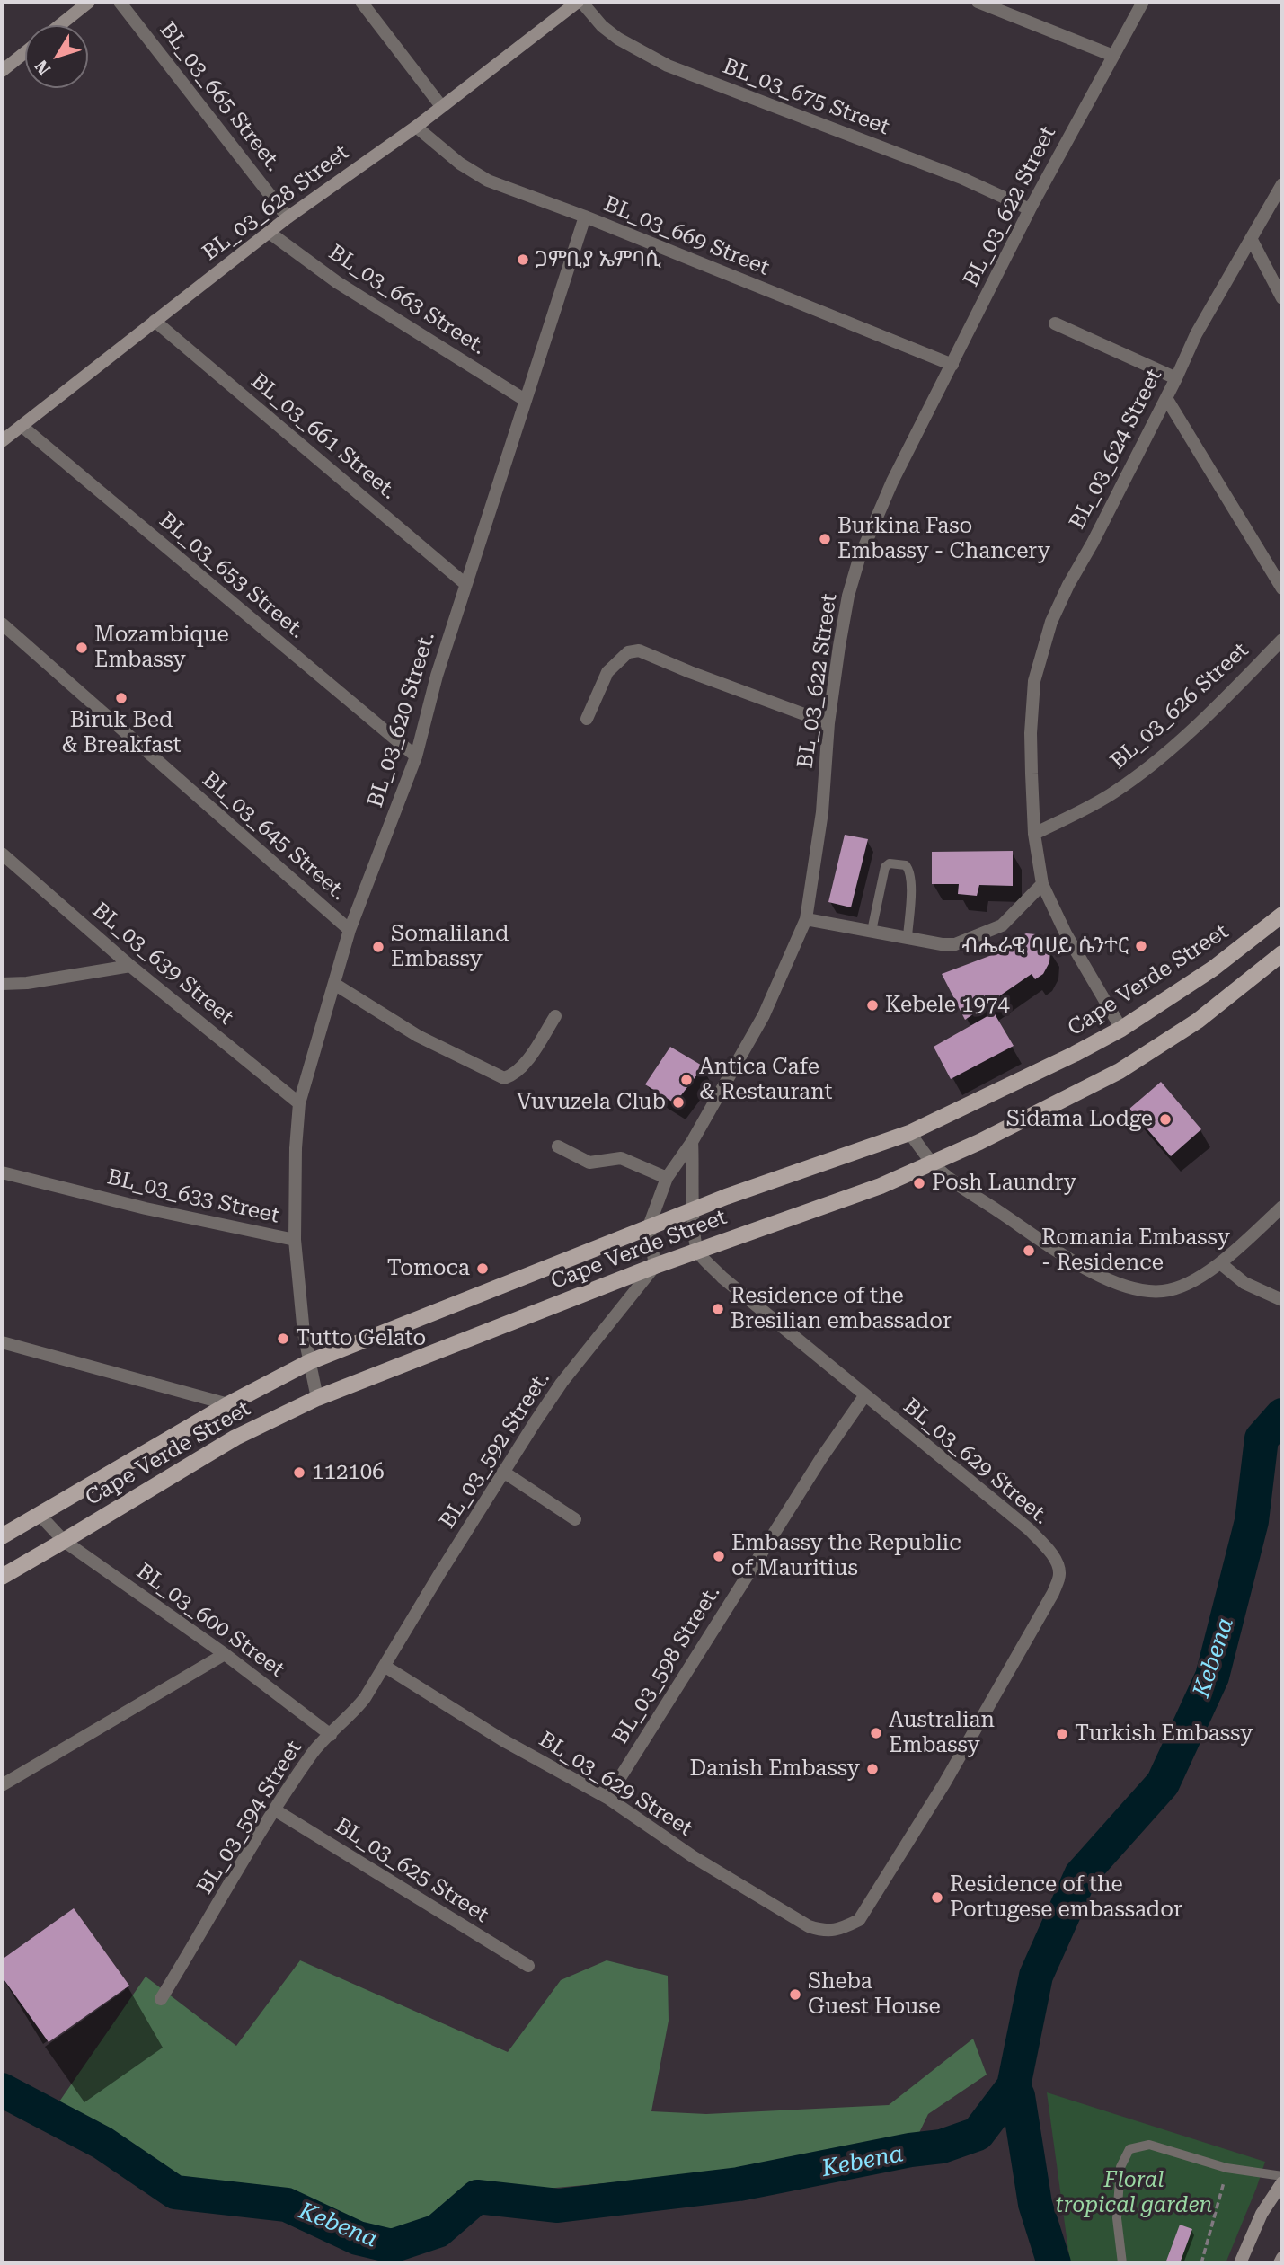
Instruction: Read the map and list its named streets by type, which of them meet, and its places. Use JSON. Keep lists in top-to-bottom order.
{
  "streets": {
    "main road": ["Cape Verde Street"],
    "street": [
      "BL_03_665 Street.",
      "BL_03_675 Street",
      "BL_03_628 Street",
      "BL_03_622 Street",
      "BL_03_669 Street",
      "BL_03_663 Street.",
      "BL_03_661 Street.",
      "BL_03_624 Street",
      "BL_03_653 Street.",
      "BL_03_626 Street",
      "BL_03_620 Street.",
      "BL_03_645 Street.",
      "BL_03_639 Street",
      "BL_03_633 Street",
      "BL_03_592 Street.",
      "BL_03_629 Street.",
      "BL_03_600 Street",
      "BL_03_598 Street.",
      "BL_03_629 Street",
      "BL_03_594 Street",
      "BL_03_625 Street"
    ]
  },
  "crossings": [
    ["BL_03_665 Street.", "BL_03_628 Street"],
    ["BL_03_675 Street", "BL_03_628 Street"],
    ["BL_03_675 Street", "BL_03_622 Street"],
    ["BL_03_628 Street", "BL_03_669 Street"],
    ["BL_03_628 Street", "BL_03_663 Street."],
    ["BL_03_628 Street", "BL_03_661 Street."],
    ["BL_03_628 Street", "BL_03_653 Street."],
    ["BL_03_622 Street", "BL_03_669 Street"],
    ["BL_03_622 Street", "Cape Verde Street"],
    ["BL_03_669 Street", "BL_03_620 Street."],
    ["BL_03_663 Street.", "BL_03_620 Street."],
    ["BL_03_661 Street.", "BL_03_620 Street."],
    ["BL_03_624 Street", "BL_03_626 Street"],
    ["BL_03_624 Street", "Cape Verde Street"],
    ["BL_03_653 Street.", "BL_03_620 Street."],
    ["BL_03_620 Street.", "BL_03_645 Street."],
    ["BL_03_620 Street.", "BL_03_639 Street"],
    ["BL_03_620 Street.", "BL_03_633 Street"],
    ["Cape Verde Street", "BL_03_633 Street"],
    ["Cape Verde Street", "BL_03_592 Street."],
    ["Cape Verde Street", "BL_03_629 Street."],
    ["Cape Verde Street", "BL_03_600 Street"],
    ["BL_03_592 Street.", "BL_03_629 Street"],
    ["BL_03_592 Street.", "BL_03_594 Street"],
    ["BL_03_629 Street.", "BL_03_598 Street."],
    ["BL_03_629 Street.", "BL_03_629 Street"],
    ["BL_03_600 Street", "BL_03_594 Street"],
    ["BL_03_598 Street.", "BL_03_629 Street"],
    ["BL_03_629 Street", "BL_03_594 Street"],
    ["BL_03_594 Street", "BL_03_625 Street"]
  ],
  "water": ["Kebena"],
  "parks": ["Floral tropical garden"],
  "places": [
    "ጋምቢያ ኤምባሲ",
    "Burkina Faso Embassy - Chancery",
    "Mozambique Embassy",
    "Biruk Bed & Breakfast",
    "ብሔራዊ ባሀይ ሴንተር",
    "Somaliland Embassy",
    "Kebele 1974",
    "Antica Cafe & Restaurant",
    "Vuvuzela Club",
    "Sidama Lodge",
    "Posh Laundry",
    "Romania Embassy - Residence",
    "Tomoca",
    "Residence of the Bresilian embassador",
    "Tutto Gelato",
    "112106",
    "Embassy the Republic of Mauritius",
    "Australian Embassy",
    "Turkish Embassy",
    "Danish Embassy",
    "Residence of the Portugese embassador",
    "Sheba Guest House"
  ],
  "north": "bottom left"
}
